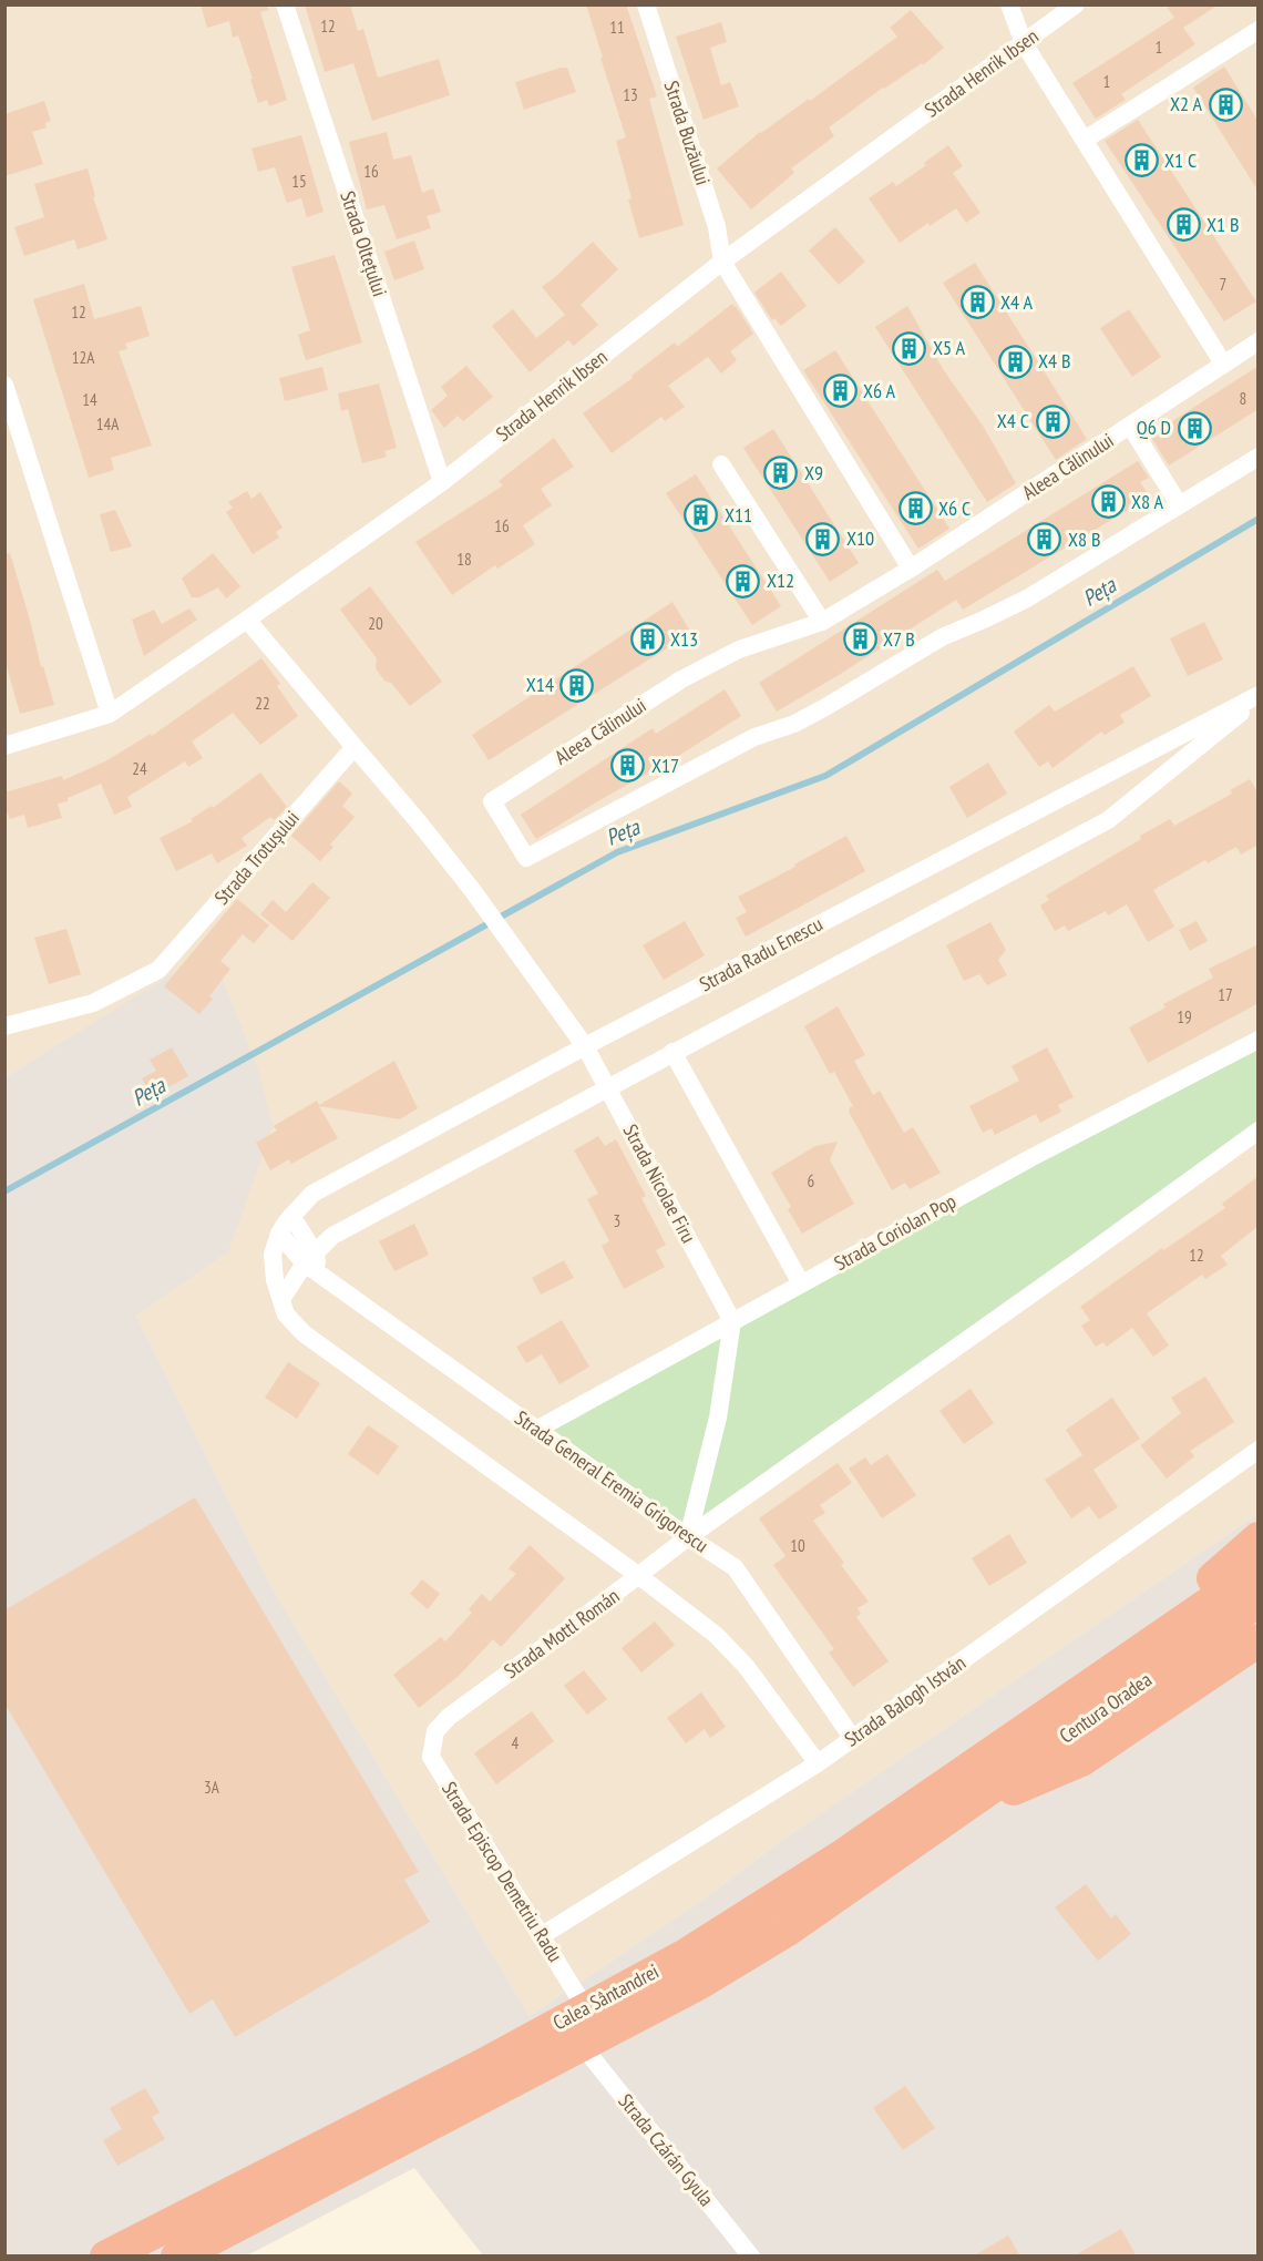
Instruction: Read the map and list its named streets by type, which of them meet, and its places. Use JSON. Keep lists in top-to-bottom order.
{
  "streets": {
    "highway": ["Centura Oradea", "Calea Sântandrei"],
    "street": [
      "Strada Henrik Ibsen",
      "Strada Buzăului",
      "Strada Oltețului",
      "Aleea Călinului",
      "Strada Trotușului",
      "Strada Radu Enescu",
      "Strada Nicolae Firu",
      "Strada Coriolan Pop",
      "Strada General Eremia Grigorescu",
      "Strada Mottl Román",
      "Strada Balogh István",
      "Strada Episcop Demetriu Radu",
      "Strada Czárán Gyula"
    ]
  },
  "crossings": [
    ["Strada Henrik Ibsen", "Strada Buzăului"],
    ["Strada Henrik Ibsen", "Strada Oltețului"],
    ["Strada Trotușului", "Strada Nicolae Firu"],
    ["Strada Radu Enescu", "Strada Nicolae Firu"],
    ["Strada Radu Enescu", "Strada General Eremia Grigorescu"],
    ["Strada Nicolae Firu", "Strada Coriolan Pop"],
    ["Strada Coriolan Pop", "Strada General Eremia Grigorescu"],
    ["Strada General Eremia Grigorescu", "Strada Mottl Román"],
    ["Strada General Eremia Grigorescu", "Strada Balogh István"],
    ["Strada Mottl Román", "Strada Episcop Demetriu Radu"],
    ["Strada Balogh István", "Strada Episcop Demetriu Radu"],
    ["Centura Oradea", "Calea Sântandrei"],
    ["Strada Episcop Demetriu Radu", "Calea Sântandrei"],
    ["Calea Sântandrei", "Strada Czárán Gyula"]
  ],
  "water": ["Peța"],
  "places": {
    "building": [
      "X2 A",
      "X1 C",
      "X1 B",
      "X4 A",
      "X5 A",
      "X4 B",
      "X6 A",
      "X4 C",
      "Q6 D",
      "X9",
      "X8 A",
      "X6 C",
      "X11",
      "X10",
      "X8 B",
      "X12",
      "X13",
      "X7 B",
      "X14",
      "X17"
    ]
  },
  "house_numbers": [
    "12",
    "11",
    "1",
    "1",
    "13",
    "16",
    "15",
    "7",
    "12",
    "12A",
    "8",
    "14",
    "14A",
    "16",
    "18",
    "20",
    "22",
    "24",
    "17",
    "19",
    "6",
    "3",
    "12",
    "10",
    "4",
    "3A"
  ]
}
